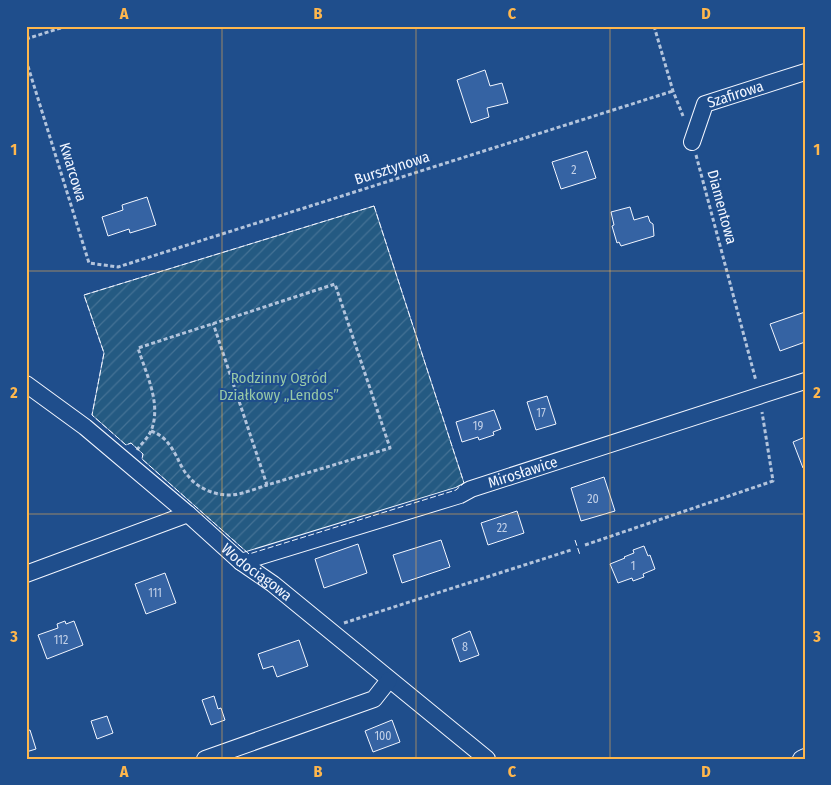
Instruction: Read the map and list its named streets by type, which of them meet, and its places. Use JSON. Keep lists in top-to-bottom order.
{
  "streets": {
    "street": ["Szafirowa", "Mirosławice", "Wodociągowa"],
    "path": ["Bursztynowa", "Kwarcowa", "Diamentowa"]
  },
  "crossings": [
    ["Szafirowa", "Diamentowa"],
    ["Bursztynowa", "Kwarcowa"],
    ["Bursztynowa", "Diamentowa"],
    ["Diamentowa", "Mirosławice"],
    ["Mirosławice", "Wodociągowa"]
  ],
  "parks": ["Rodzinny Ogród Działkowy „Lendos”"],
  "house_numbers": [
    "2",
    "17",
    "19",
    "20",
    "22",
    "1",
    "111",
    "112",
    "8",
    "100"
  ],
  "grid": {
    "columns": [
      "A",
      "B",
      "C",
      "D"
    ],
    "rows": ["1", "2", "3"]
  }
}
